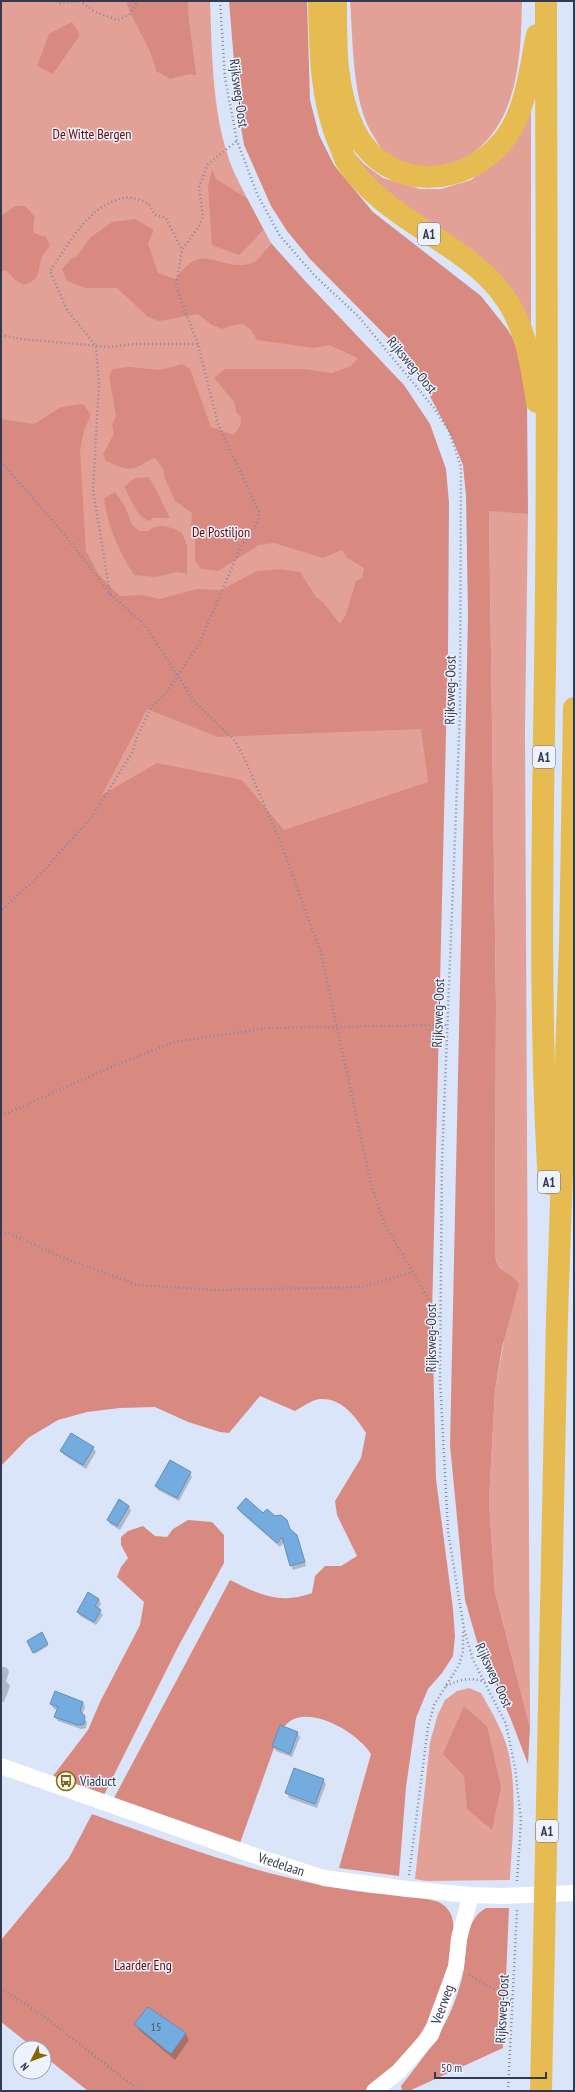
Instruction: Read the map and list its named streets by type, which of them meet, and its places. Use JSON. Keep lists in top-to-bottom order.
{
  "streets": {
    "highway": ["A1"],
    "street": ["Vredelaan", "Veerweg"],
    "path": ["Rijksweg-Oost"]
  },
  "crossings": [
    ["Vredelaan", "Veerweg"]
  ],
  "parks": ["De Witte Bergen", "De Postiljon", "Laarder Eng"],
  "places": {
    "bus stop": ["Viaduct"]
  },
  "house_numbers": ["15"],
  "scale_bar": "50 m",
  "north": "bottom left"
}
